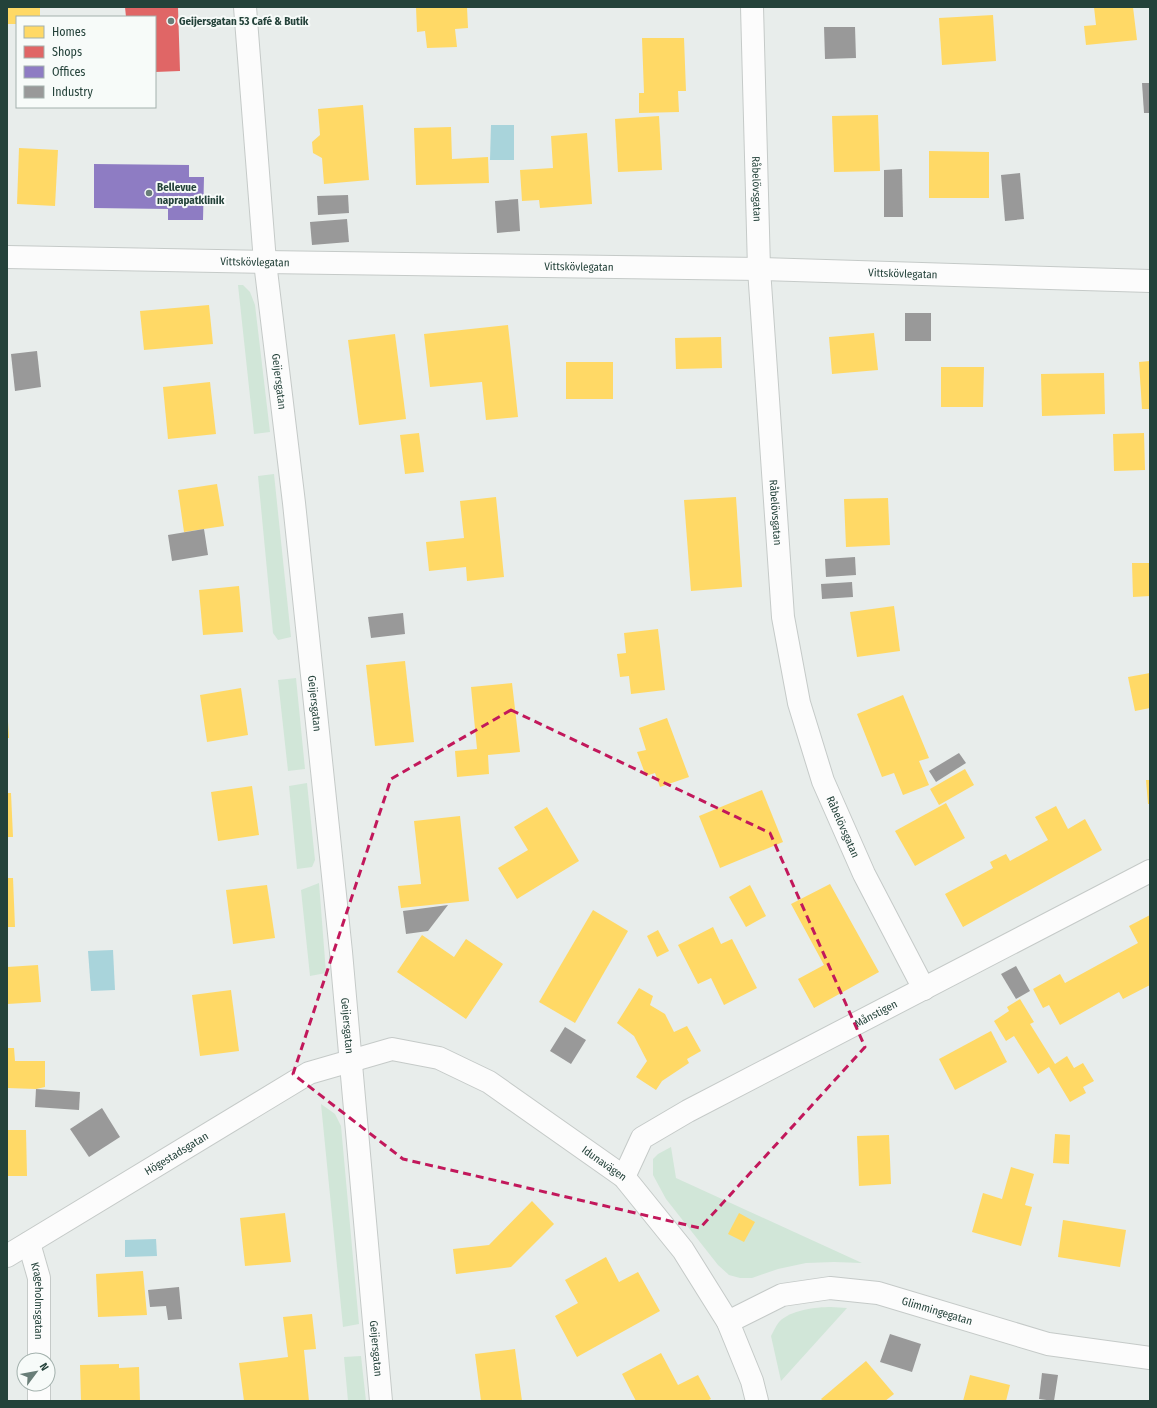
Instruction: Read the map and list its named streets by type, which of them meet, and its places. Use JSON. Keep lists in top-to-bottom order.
{
  "streets": {
    "street": [
      "Råbelövsgatan",
      "Vittskövlegatan",
      "Geijersgatan",
      "Månstigen",
      "Högestadsgatan",
      "Idunavägen",
      "Krageholmsgatan",
      "Glimmingegatan"
    ]
  },
  "crossings": [
    ["Råbelövsgatan", "Vittskövlegatan"],
    ["Råbelövsgatan", "Månstigen"],
    ["Vittskövlegatan", "Geijersgatan"],
    ["Geijersgatan", "Högestadsgatan"],
    ["Geijersgatan", "Idunavägen"],
    ["Månstigen", "Idunavägen"],
    ["Högestadsgatan", "Idunavägen"],
    ["Högestadsgatan", "Krageholmsgatan"],
    ["Idunavägen", "Glimmingegatan"]
  ],
  "places": ["Geijersgatan 53 Café & Butik", "Bellevue naprapatklinik"],
  "legend": [
    "Homes",
    "Shops",
    "Offices",
    "Industry"
  ],
  "north": "top right"
}
